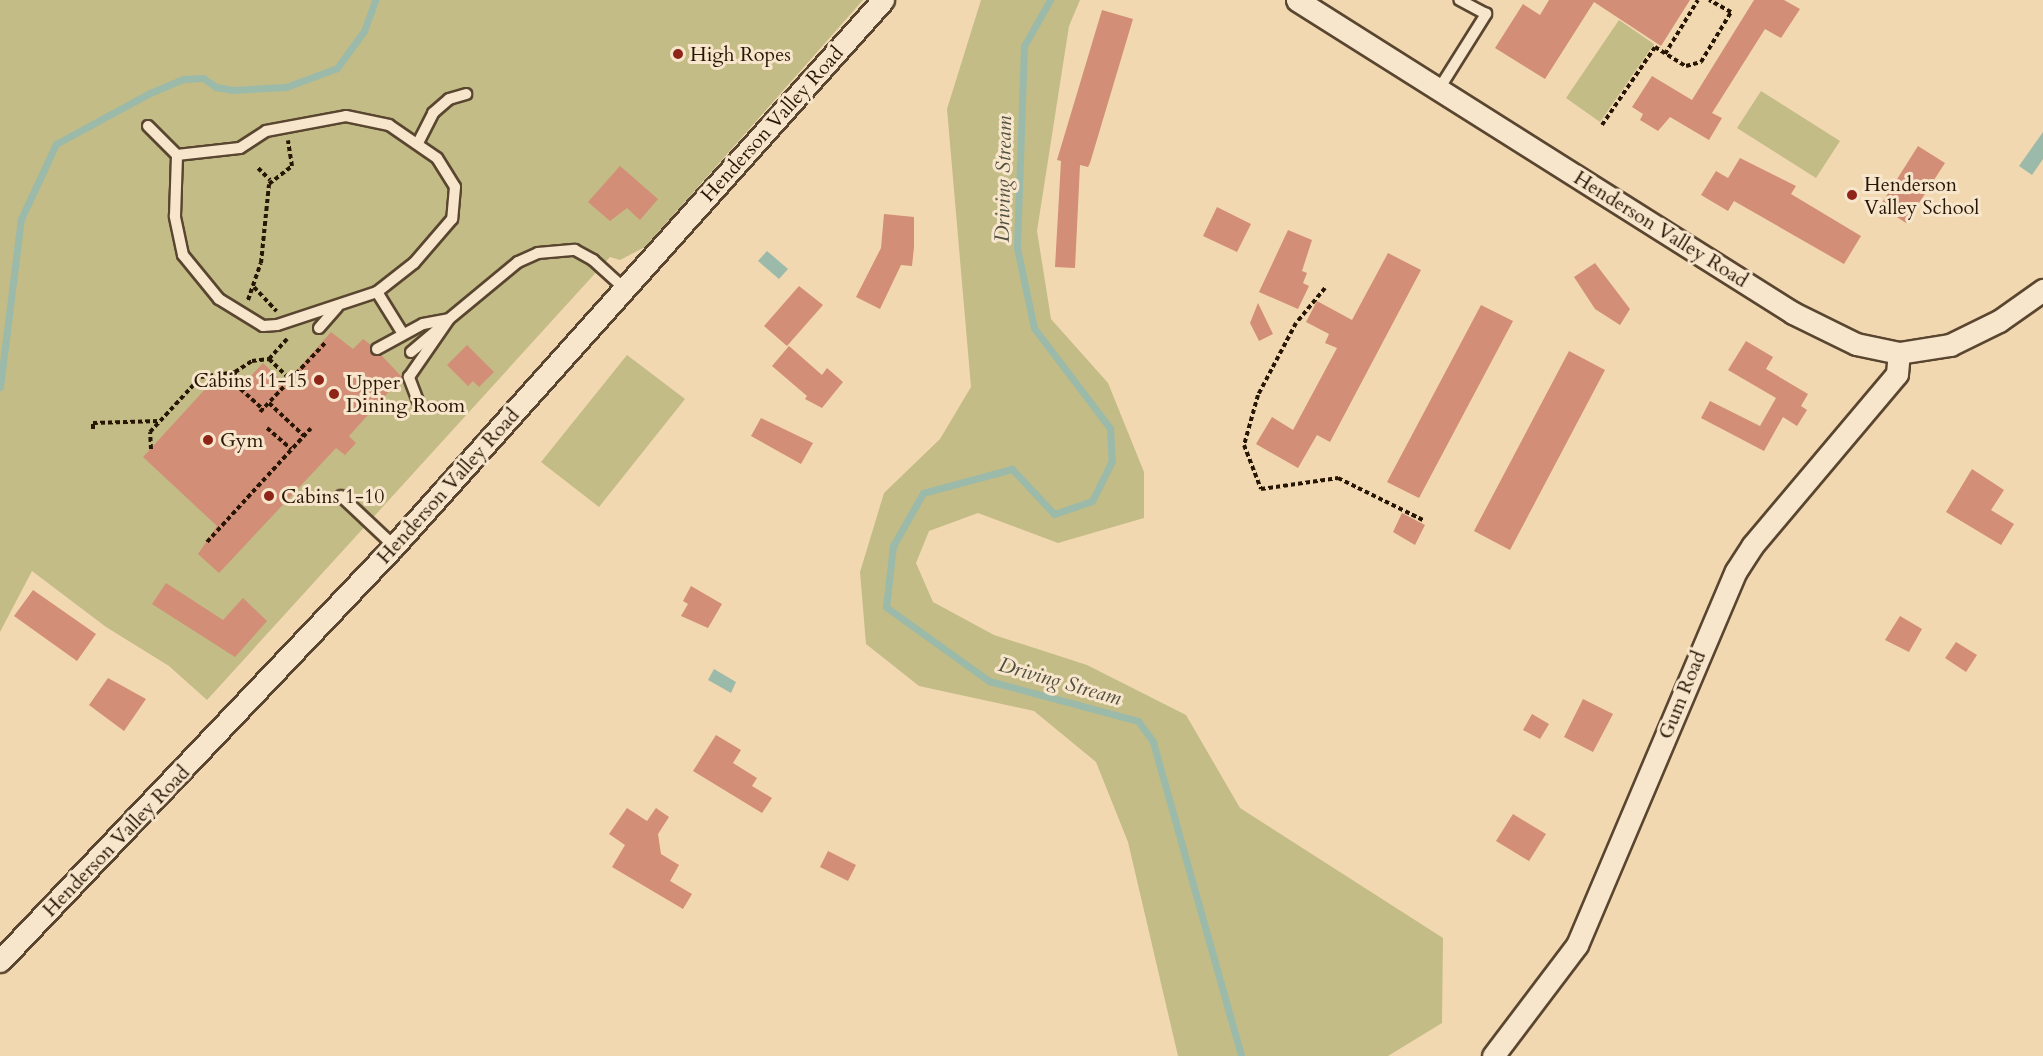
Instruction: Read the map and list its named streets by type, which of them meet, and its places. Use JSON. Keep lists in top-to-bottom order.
{
  "streets": {
    "street": ["Henderson Valley Road", "Gum Road"]
  },
  "crossings": [
    ["Henderson Valley Road", "Gum Road"]
  ],
  "water": ["Driving Stream"],
  "places": [
    "High Ropes",
    "Henderson Valley School",
    "Cabins 11-15",
    "Upper Dining Room",
    "Gym",
    "Cabins 1-10"
  ]
}
